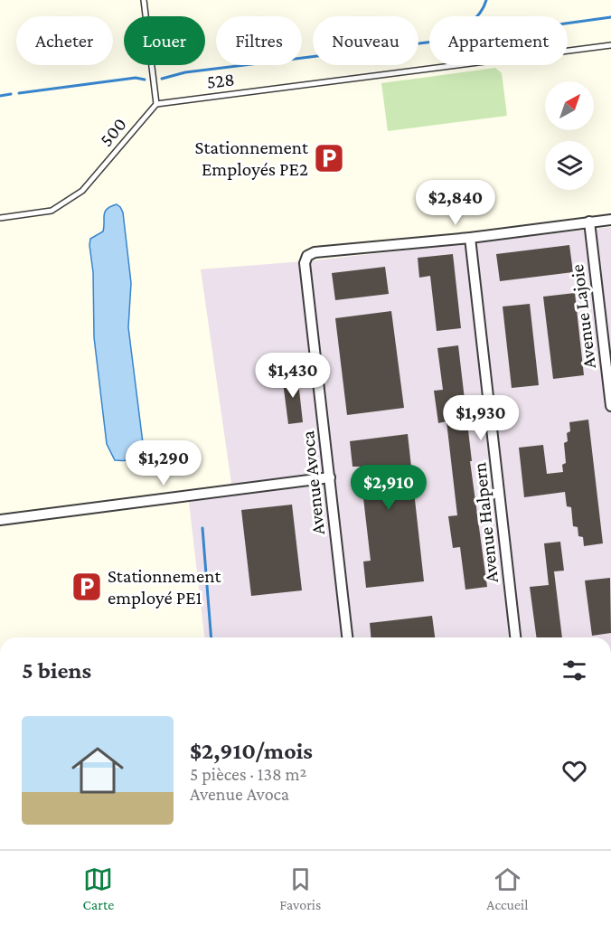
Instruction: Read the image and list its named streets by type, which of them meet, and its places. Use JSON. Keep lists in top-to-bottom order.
{
  "streets": {
    "street": ["Avenue Lajoie", "Avenue Avoca", "Avenue Halpern"],
    "lane": ["528", "500"]
  },
  "crossings": [
    ["528", "500"],
    ["Avenue Avoca", "Avenue Halpern"]
  ],
  "places": {
    "parking": ["Stationnement Employés PE2", "Stationnement employé PE1"]
  },
  "north": "top right",
  "page": {
    "chip": [
      "Acheter",
      "Louer",
      "Filtres",
      "Nouveau",
      "Appartement"
    ],
    "price": [
      "$2,840",
      "$1,430",
      "$1,930",
      "$1,290",
      "$2,910"
    ],
    "heading": "5 biens",
    "list": [
      {
        "name": "$2,910/mois",
        "note": "5 pièces · 138 m² · Avenue Avoca"
      }
    ],
    "tabs": ["Carte", "Favoris", "Accueil"]
  }
}
